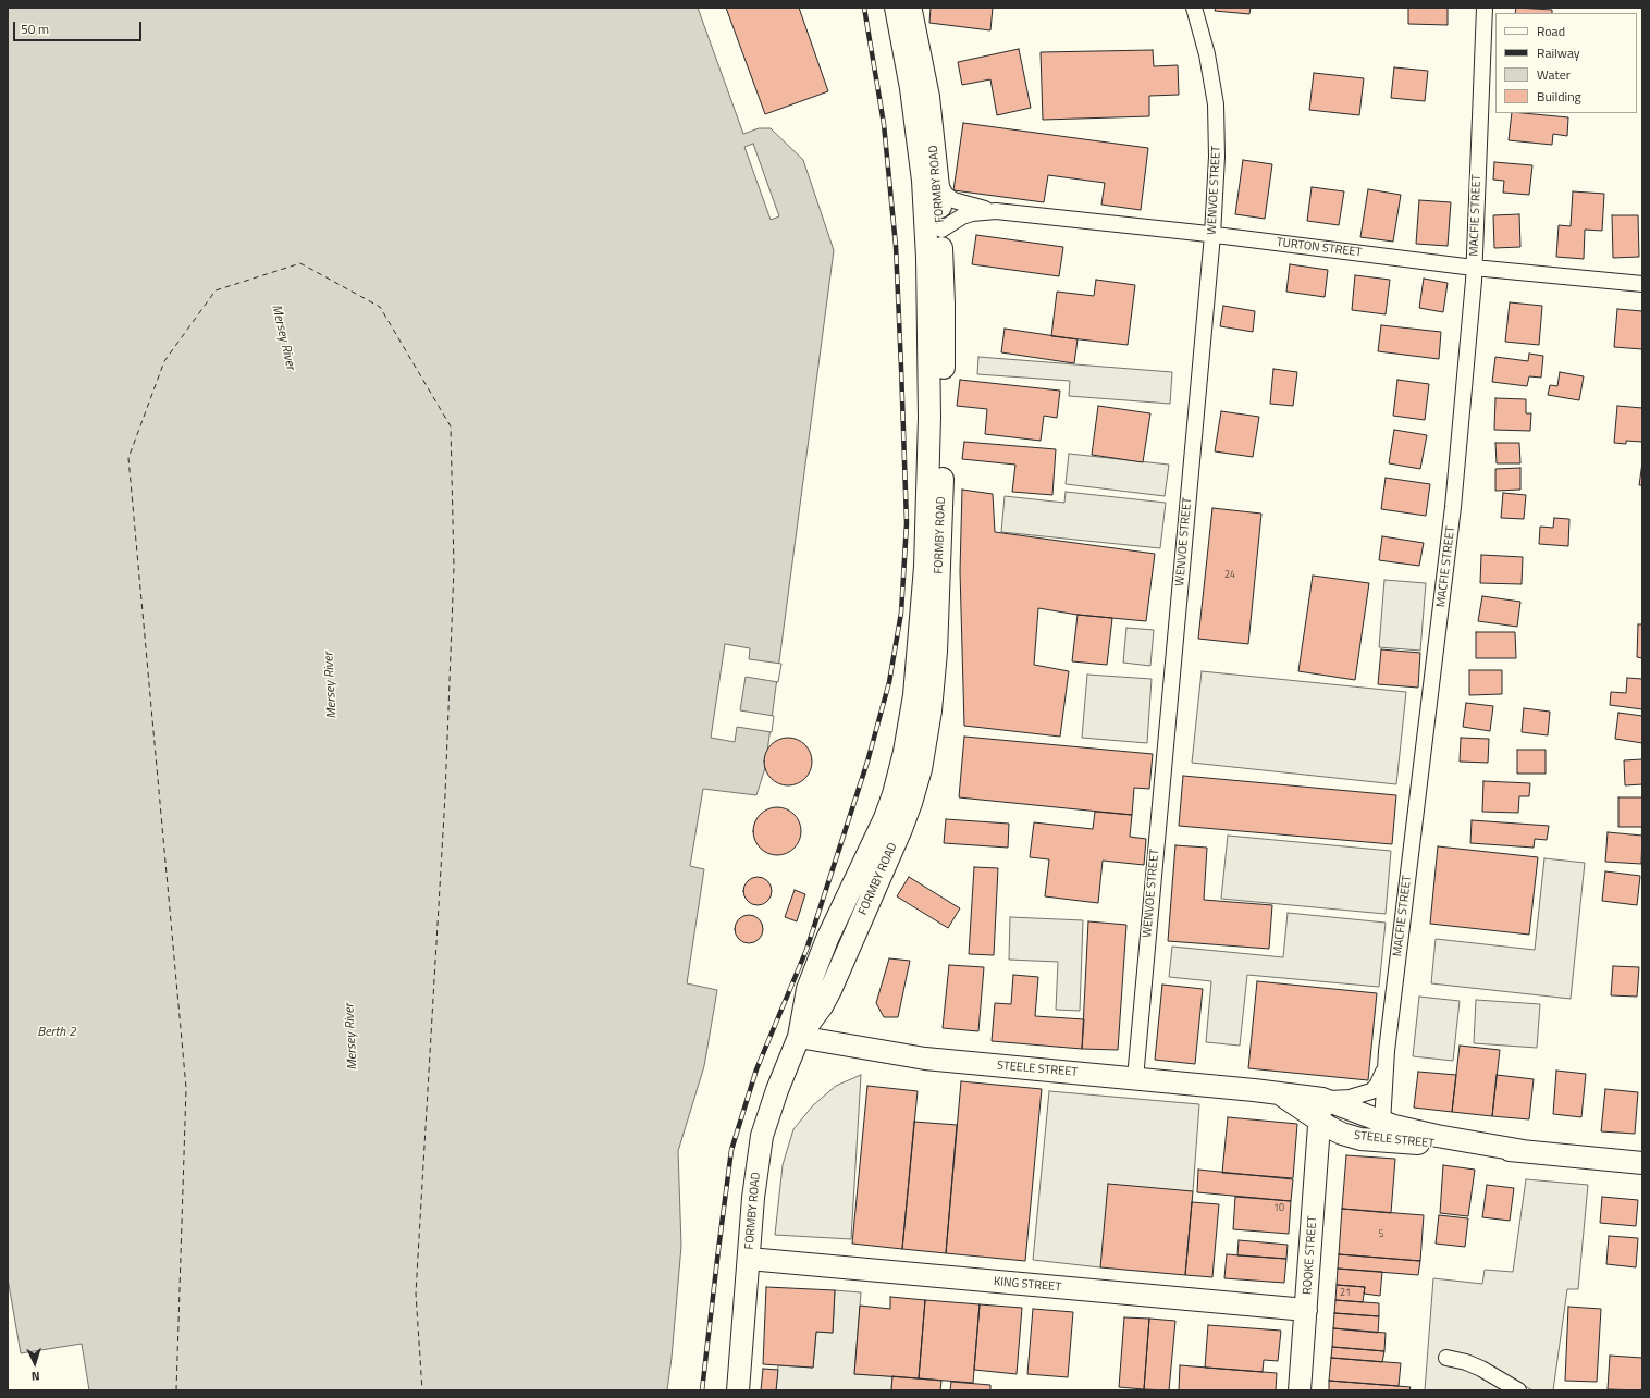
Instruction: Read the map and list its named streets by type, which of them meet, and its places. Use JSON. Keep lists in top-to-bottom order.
{
  "streets": {
    "main road": [
      "FORMBY ROAD",
      "STEELE STREET",
      "ROOKE STREET",
      "KING STREET"
    ],
    "street": ["WENVOE STREET", "MACFIE STREET", "TURTON STREET"]
  },
  "crossings": [
    ["FORMBY ROAD", "TURTON STREET"],
    ["FORMBY ROAD", "STEELE STREET"],
    ["FORMBY ROAD", "KING STREET"],
    ["WENVOE STREET", "TURTON STREET"],
    ["WENVOE STREET", "STEELE STREET"],
    ["MACFIE STREET", "TURTON STREET"],
    ["MACFIE STREET", "STEELE STREET"],
    ["STEELE STREET", "ROOKE STREET"],
    ["ROOKE STREET", "KING STREET"]
  ],
  "water": ["Mersey River", "Berth 2"],
  "house_numbers": [
    "24",
    "10",
    "5",
    "21"
  ],
  "legend": [
    "Road",
    "Railway",
    "Water",
    "Building"
  ],
  "scale_bar": "50 m",
  "north": "bottom"
}
